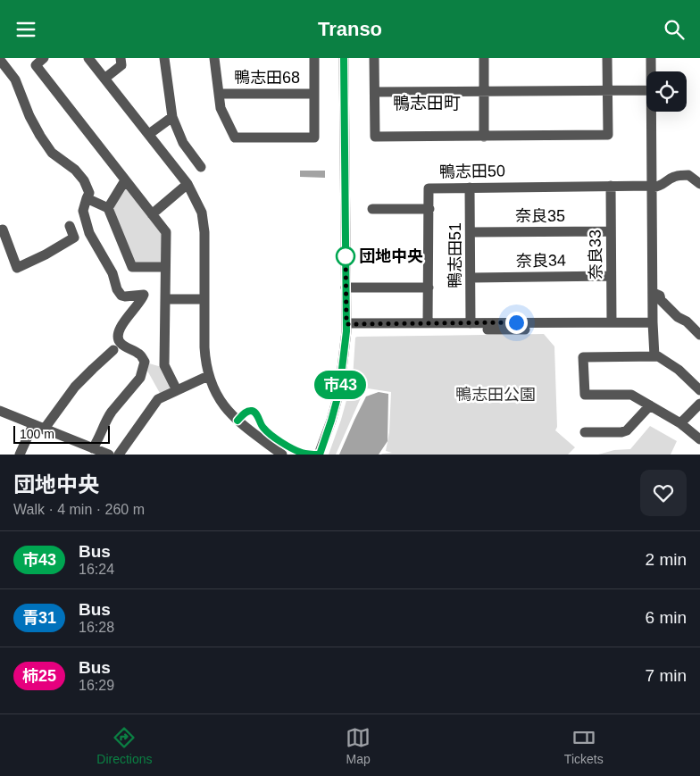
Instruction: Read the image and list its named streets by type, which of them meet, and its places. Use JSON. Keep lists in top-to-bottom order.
{
  "streets": {
    "street": [
      "鴨志田68",
      "鴨志田50",
      "奈良35",
      "奈良33",
      "鴨志田51",
      "奈良34"
    ]
  },
  "crossings": [
    ["鴨志田50", "奈良33"],
    ["鴨志田50", "鴨志田51"],
    ["奈良35", "奈良33"],
    ["奈良35", "鴨志田51"],
    ["奈良33", "奈良34"],
    ["鴨志田51", "奈良34"]
  ],
  "districts": ["鴨志田町"],
  "parks": ["鴨志田公園"],
  "places": ["団地中央"],
  "lines": ["bus line 市43"],
  "scale_bar": "100 m",
  "page": {
    "header": "Transo",
    "on_map": "市43",
    "scale": "100 m",
    "heading": ["団地中央", "Walk · 4 min · 260 m"],
    "list": [
      {
        "mark": "市43",
        "name": "Bus",
        "note": "16:24",
        "value": "2 min"
      },
      {
        "mark": "青31",
        "name": "Bus",
        "note": "16:28",
        "value": "6 min"
      },
      {
        "mark": "柿25",
        "name": "Bus",
        "note": "16:29",
        "value": "7 min"
      }
    ],
    "tabs": ["Directions", "Map", "Tickets"]
  }
}
